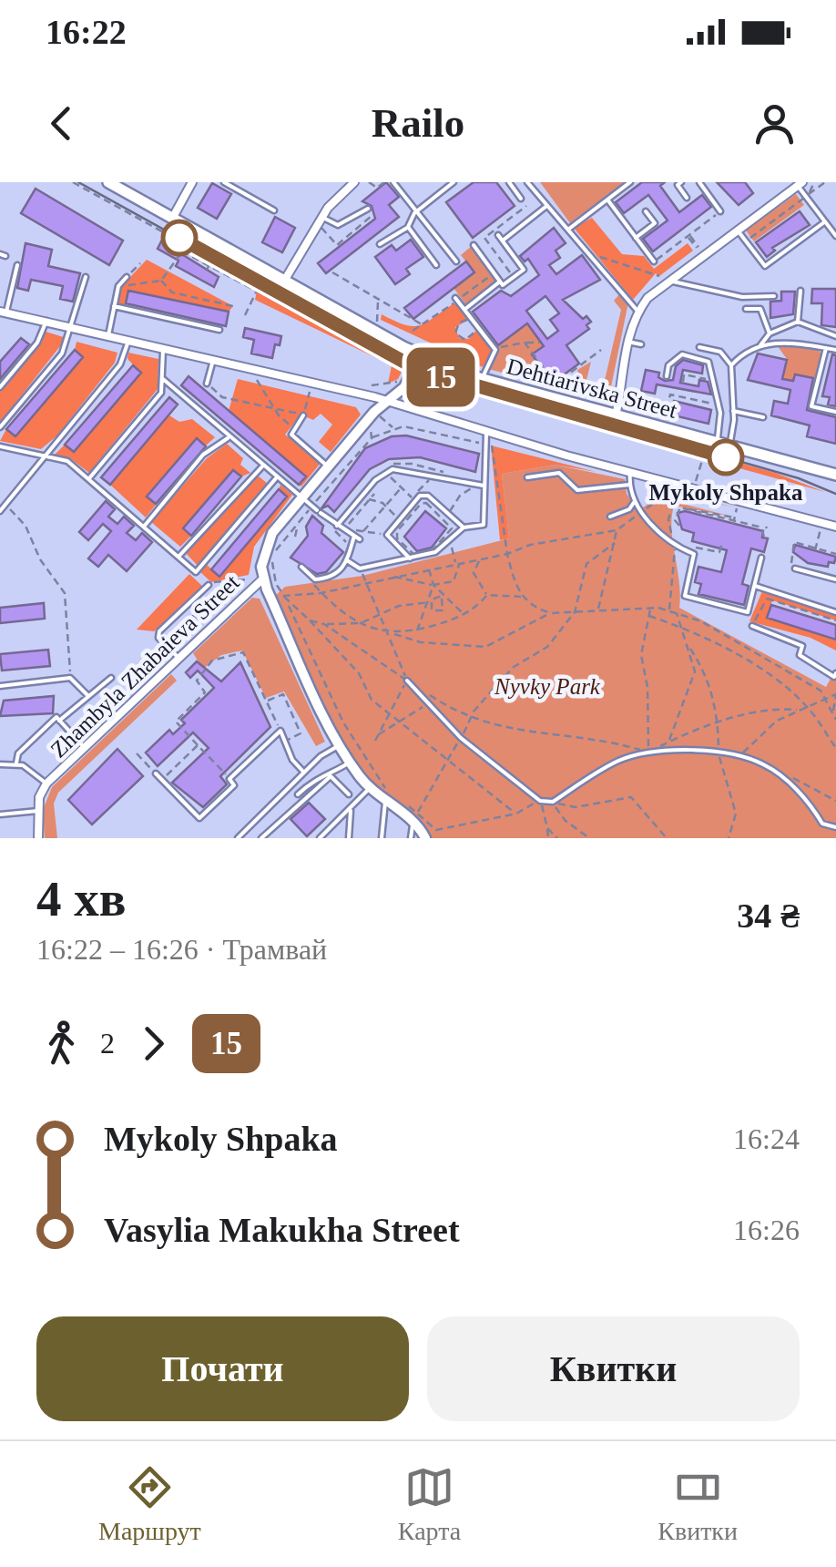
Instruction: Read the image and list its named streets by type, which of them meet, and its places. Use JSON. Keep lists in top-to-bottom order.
{
  "streets": {
    "main road": ["Dehtiarivska Street"],
    "street": ["Zhambyla Zhabaieva Street"]
  },
  "crossings": [
    ["Dehtiarivska Street", "Zhambyla Zhabaieva Street"]
  ],
  "parks": ["Nyvky Park"],
  "places": ["Mykoly Shpaka"],
  "lines": ["tram line 15"],
  "page": {
    "status": "16:22",
    "header": "Railo",
    "on_map": "15",
    "heading": ["4 хв", "16:22 – 16:26 · Трамвай", "34 ₴"],
    "legs": ["2", "15"],
    "list": [
      {
        "name": "Mykoly Shpaka",
        "value": "16:24"
      },
      {
        "name": "Vasylia Makukha Street",
        "value": "16:26"
      }
    ],
    "buttons": ["Почати", "Квитки"],
    "tabs": ["Маршрут", "Карта", "Квитки"]
  }
}
